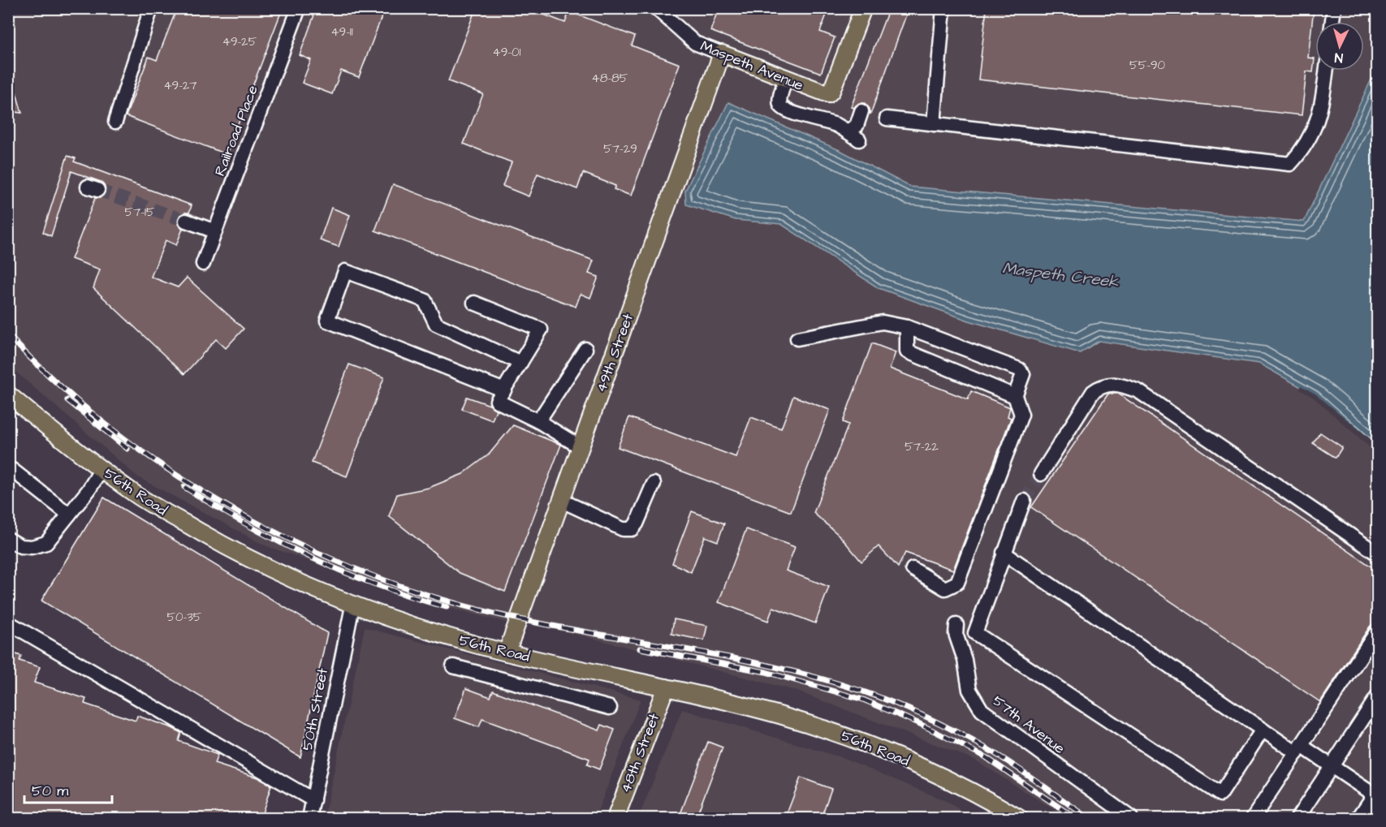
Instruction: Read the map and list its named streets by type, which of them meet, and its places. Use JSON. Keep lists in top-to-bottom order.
{
  "streets": {
    "main road": [
      "Maspeth Avenue",
      "49th Street",
      "56th Road",
      "48th Street"
    ],
    "street": ["Railroad Place", "50th Street", "57th Avenue"]
  },
  "crossings": [
    ["Maspeth Avenue", "49th Street"],
    ["49th Street", "56th Road"],
    ["56th Road", "50th Street"],
    ["56th Road", "48th Street"]
  ],
  "water": ["Maspeth Creek"],
  "house_numbers": [
    "49-11",
    "49-25",
    "49-01",
    "55-90",
    "48-85",
    "49-27",
    "57-29",
    "57-15",
    "57-22",
    "50-35"
  ],
  "scale_bar": "50 m",
  "north": "bottom"
}
